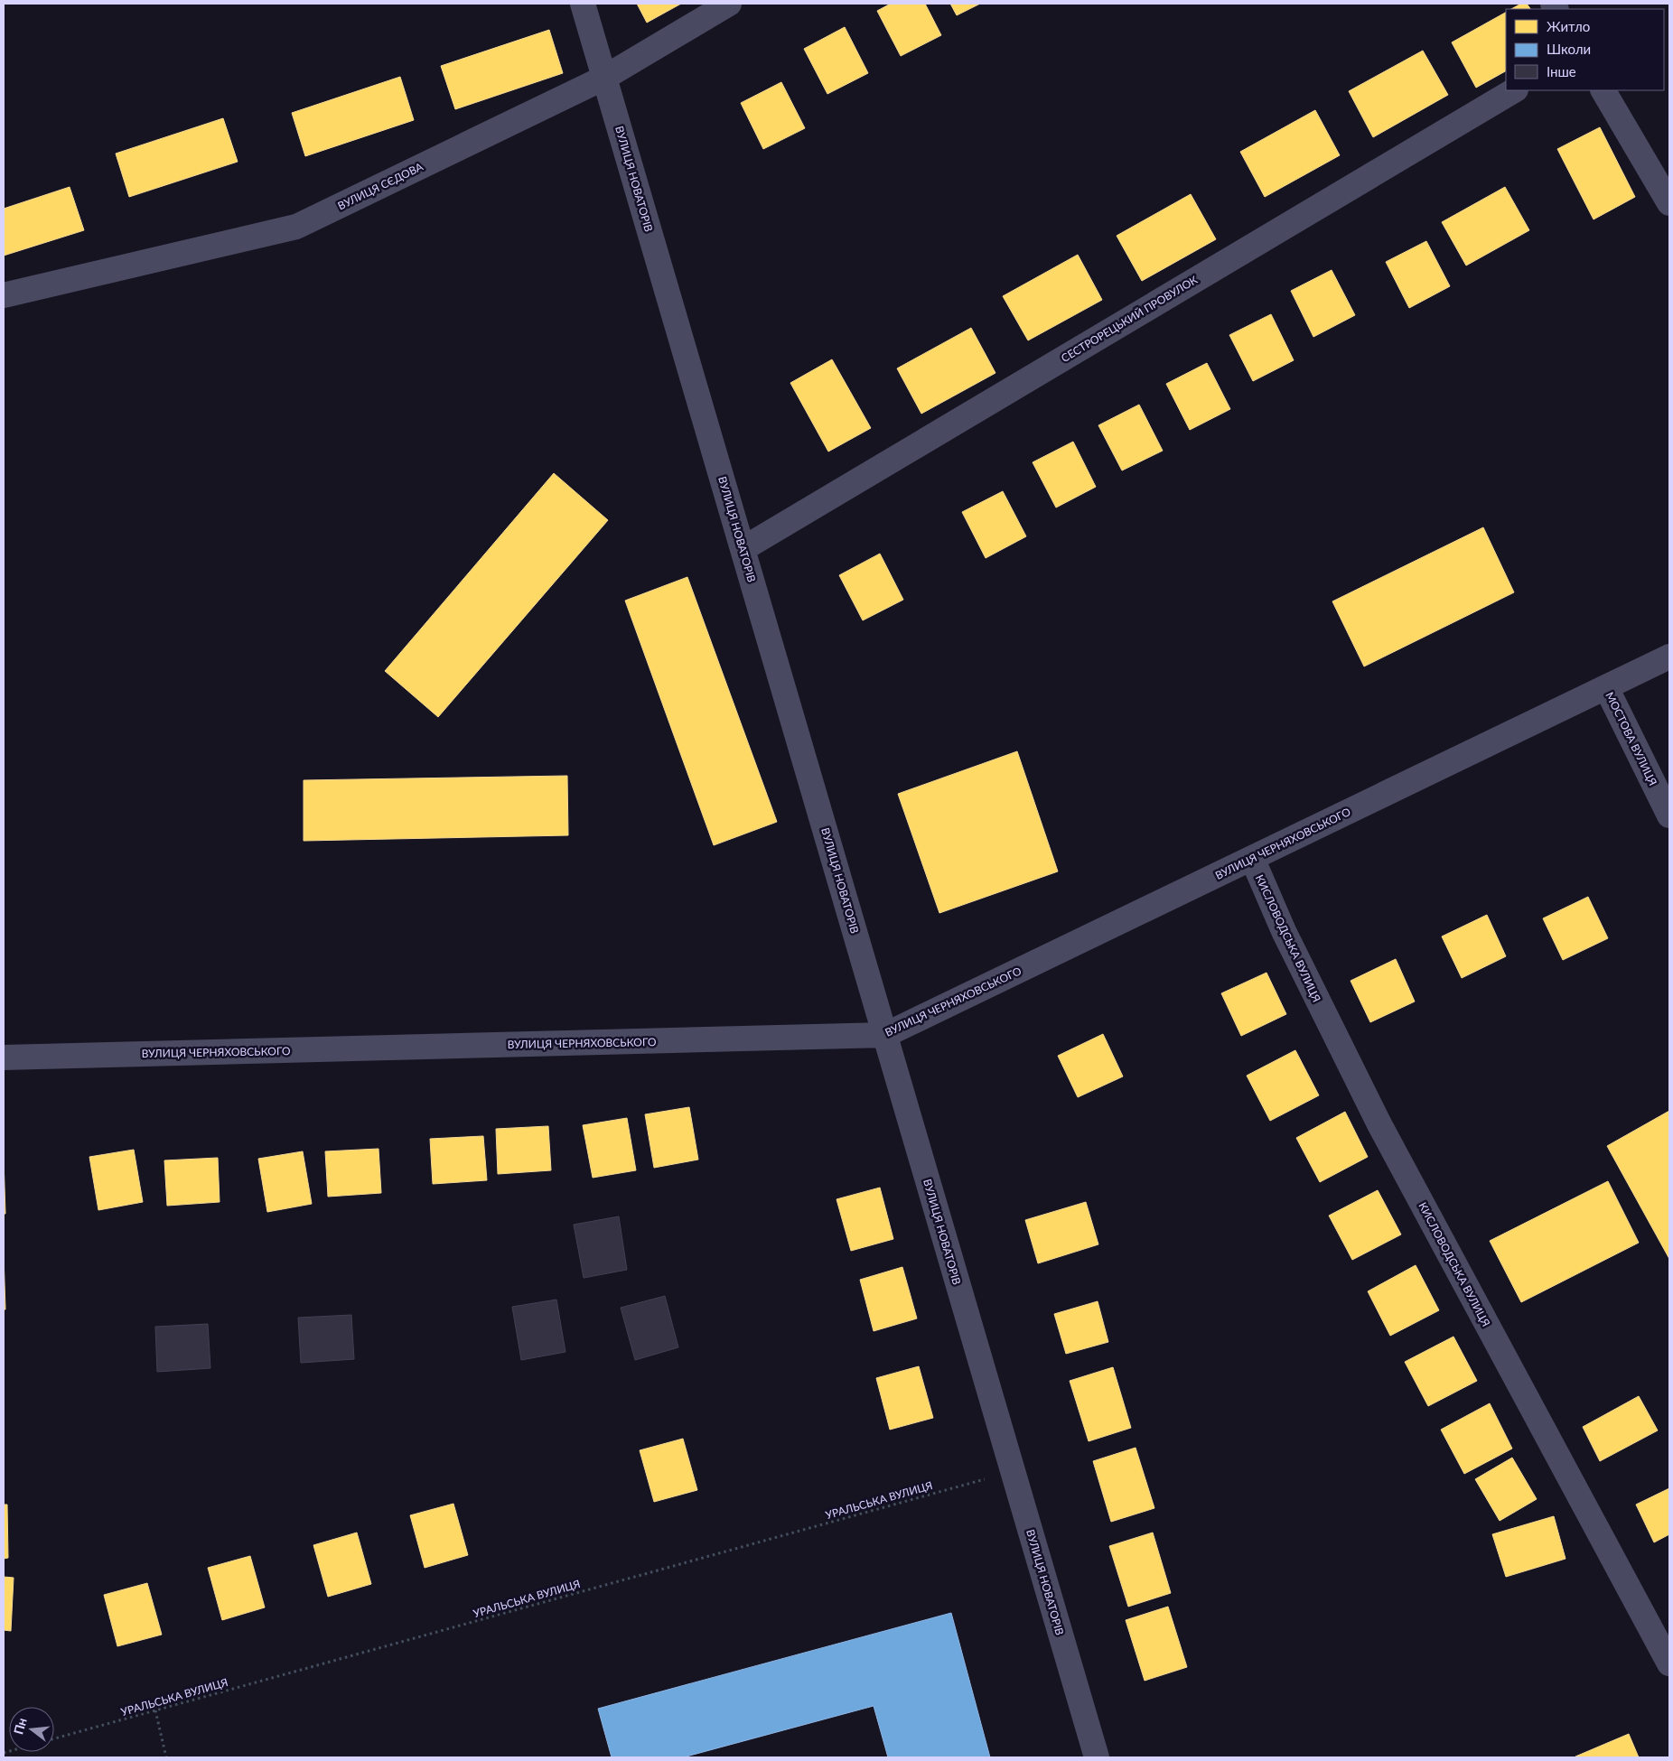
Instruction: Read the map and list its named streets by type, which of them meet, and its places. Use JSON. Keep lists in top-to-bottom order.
{
  "streets": {
    "street": [
      "ВУЛИЦЯ НОВАТОРІВ",
      "ВУЛИЦЯ СЄДОВА",
      "СЕСТРОРЕЦЬКИЙ ПРОВУЛОК",
      "МОСТОВА ВУЛИЦЯ",
      "ВУЛИЦЯ ЧЕРНЯХОВСЬКОГО",
      "КИСЛОВОДСЬКА ВУЛИЦЯ"
    ],
    "path": ["УРАЛЬСЬКА ВУЛИЦЯ"]
  },
  "crossings": [
    ["ВУЛИЦЯ НОВАТОРІВ", "ВУЛИЦЯ СЄДОВА"],
    ["ВУЛИЦЯ НОВАТОРІВ", "СЕСТРОРЕЦЬКИЙ ПРОВУЛОК"],
    ["ВУЛИЦЯ НОВАТОРІВ", "ВУЛИЦЯ ЧЕРНЯХОВСЬКОГО"],
    ["ВУЛИЦЯ НОВАТОРІВ", "УРАЛЬСЬКА ВУЛИЦЯ"],
    ["МОСТОВА ВУЛИЦЯ", "ВУЛИЦЯ ЧЕРНЯХОВСЬКОГО"],
    ["ВУЛИЦЯ ЧЕРНЯХОВСЬКОГО", "КИСЛОВОДСЬКА ВУЛИЦЯ"]
  ],
  "legend": ["Житло", "Школи", "Інше"],
  "north": "left"
}
